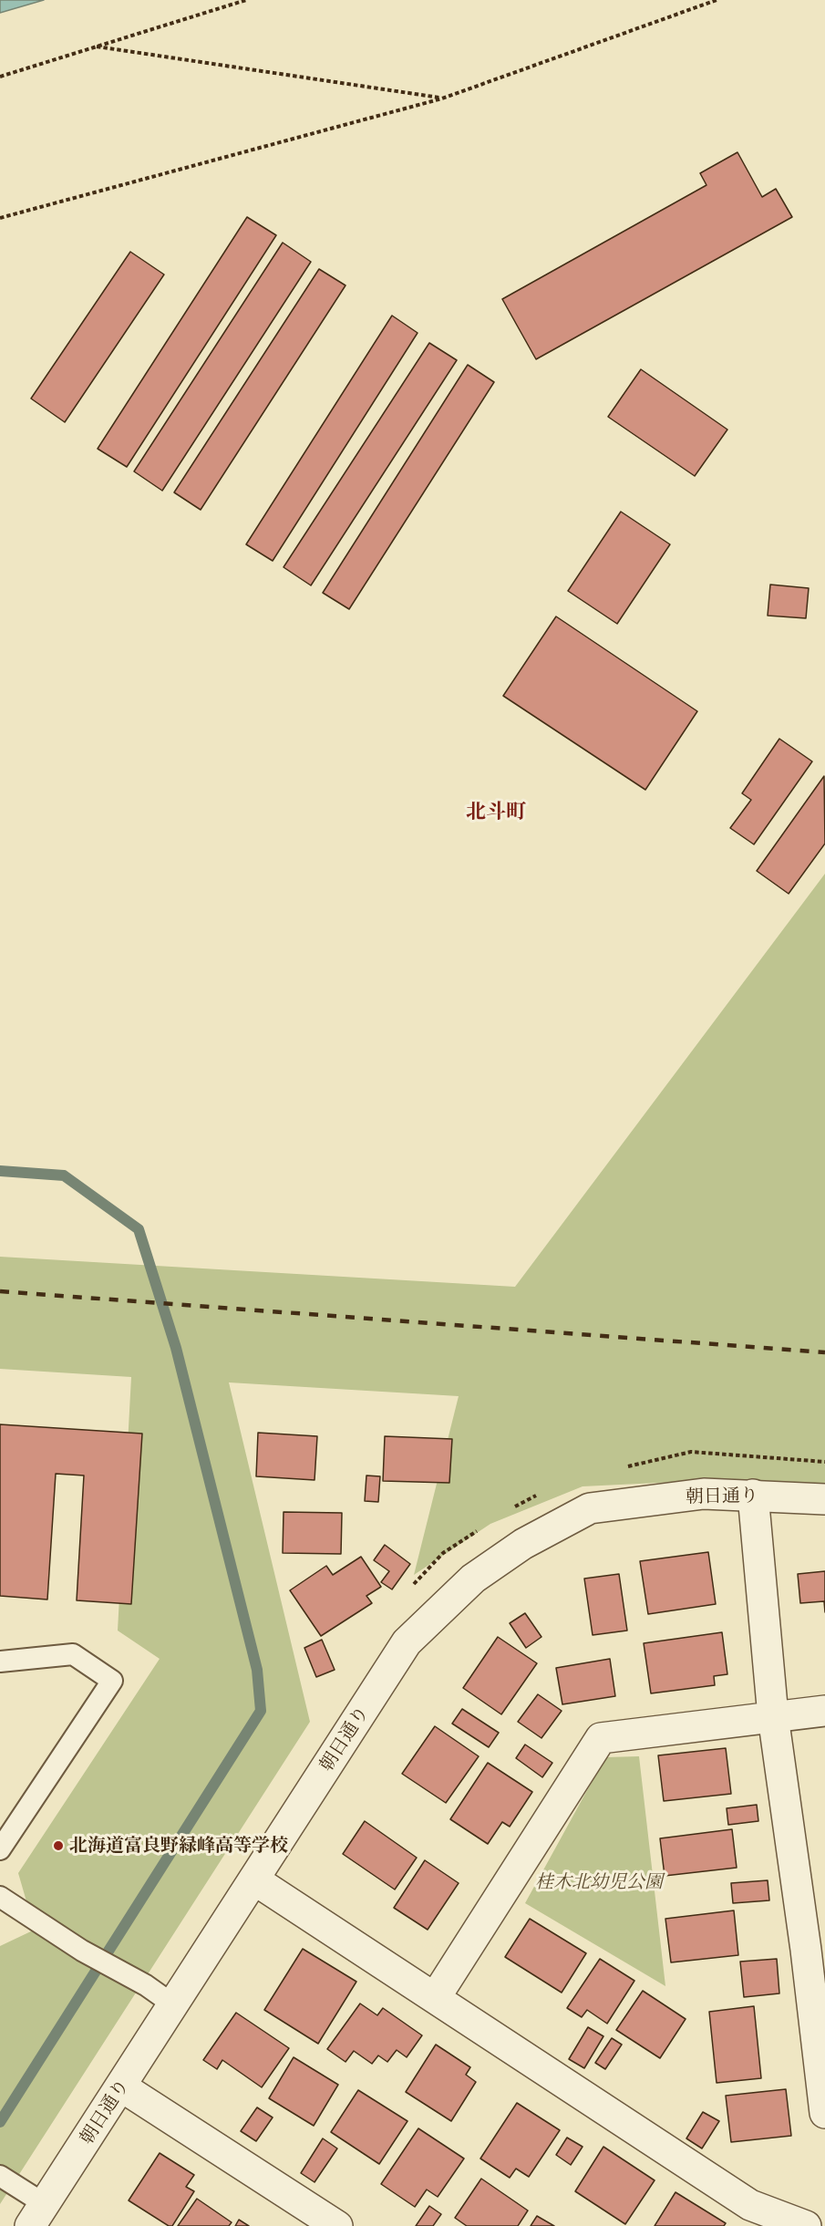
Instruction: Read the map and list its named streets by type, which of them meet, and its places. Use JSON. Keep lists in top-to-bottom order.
{
  "streets": {
    "street": ["朝日通り"]
  },
  "districts": ["北斗町"],
  "parks": ["桂木北幼児公園"],
  "places": ["北海道富良野緑峰高等学校"]
}
